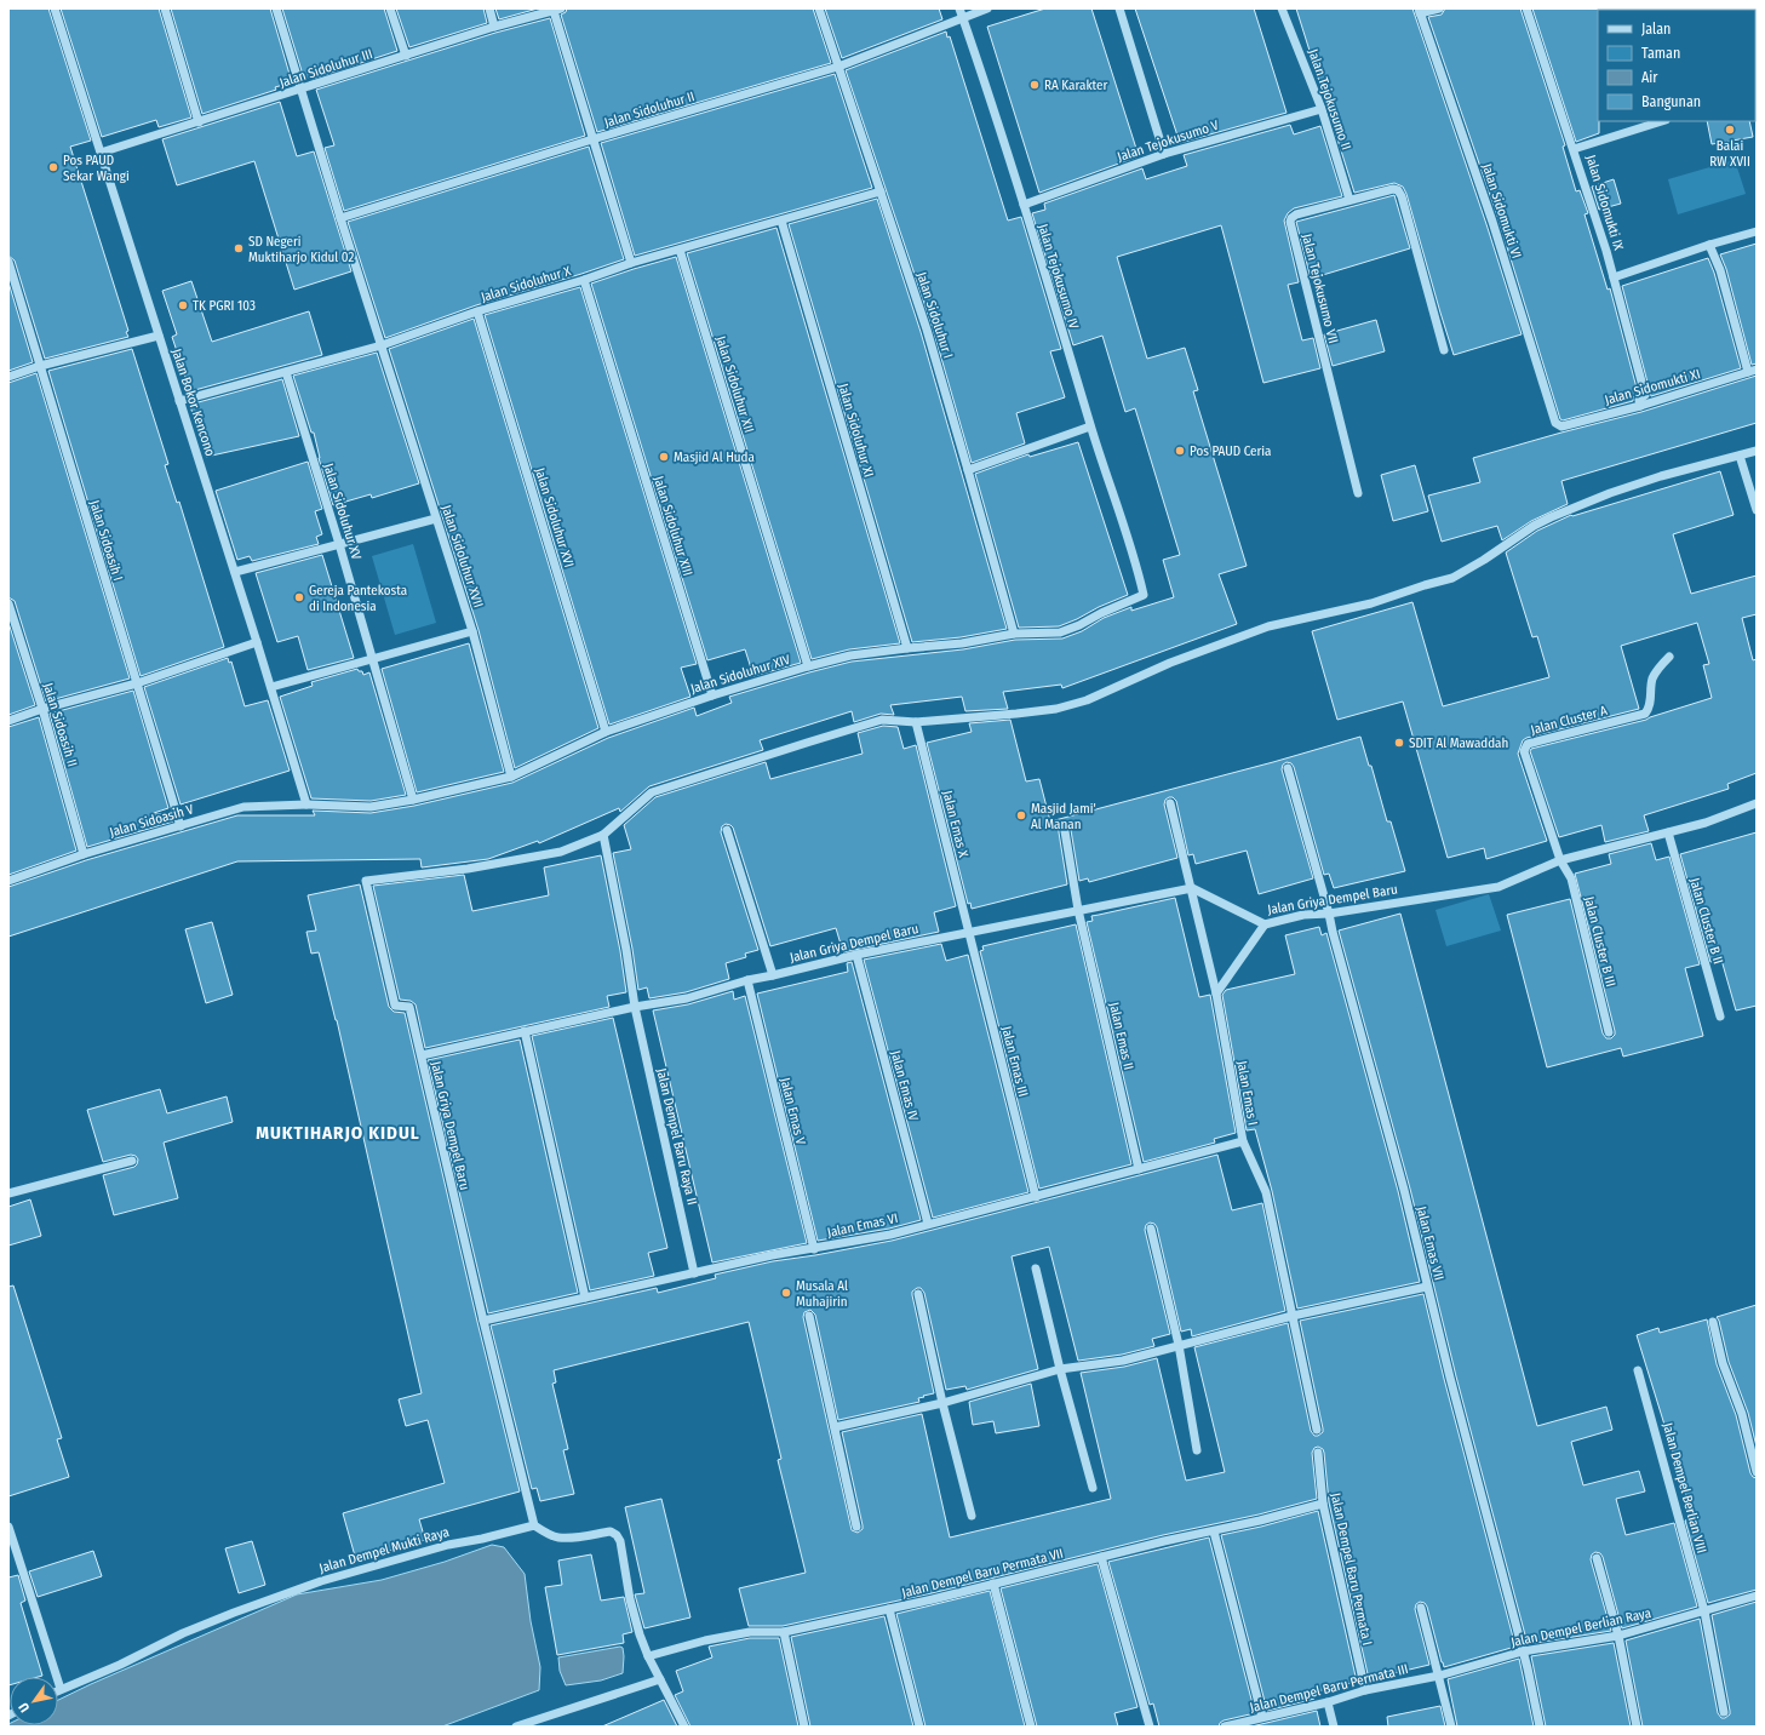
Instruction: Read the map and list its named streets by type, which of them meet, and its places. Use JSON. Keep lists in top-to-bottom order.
{
  "streets": {
    "street": [
      "Jalan Sidoluhur III",
      "Jalan Tejokusumo II",
      "Jalan Sidoluhur II",
      "Jalan Tejokusumo V",
      "Jalan Sidomukti IX",
      "Jalan Sidomukti VI",
      "Jalan Tejokusumo IV",
      "Jalan Sidoluhur X",
      "Jalan Tejokusumo VII",
      "Jalan Sidoluhur I",
      "Jalan Sidoluhur XII",
      "Jalan Sidomukti XI",
      "Jalan Bokor Kencono",
      "Jalan Sidoluhur XI",
      "Jalan Sidoluhur XV",
      "Jalan Sidoluhur XVI",
      "Jalan Sidoluhur XIII",
      "Jalan Sidoasih I",
      "Jalan Sidoluhur XVII",
      "Jalan Sidoluhur XIV",
      "Jalan Cluster A",
      "Jalan Sidoasih II",
      "Jalan Sidoasih V",
      "Jalan Emas X",
      "Jalan Griya Dempel Baru",
      "Jalan Cluster B II",
      "Jalan Cluster B III",
      "Jalan Emas II",
      "Jalan Emas III",
      "Jalan Emas IV",
      "Jalan Emas I",
      "Jalan Emas V",
      "Jalan Dempel Baru Raya II",
      "Jalan Emas VI",
      "Jalan Emas VII",
      "Jalan Dempel Berlian VIII",
      "Jalan Dempel Mukti Raya",
      "Jalan Dempel Baru Permata I",
      "Jalan Dempel Baru Permata VII",
      "Jalan Dempel Berlian Raya",
      "Jalan Dempel Baru Permata III"
    ]
  },
  "crossings": [
    ["Jalan Sidoluhur III", "Jalan Bokor Kencono"],
    ["Jalan Sidoluhur III", "Jalan Sidoluhur XVII"],
    ["Jalan Tejokusumo II", "Jalan Tejokusumo V"],
    ["Jalan Tejokusumo II", "Jalan Tejokusumo VII"],
    ["Jalan Sidoluhur II", "Jalan Tejokusumo IV"],
    ["Jalan Sidoluhur II", "Jalan Sidoluhur I"],
    ["Jalan Sidoluhur II", "Jalan Sidoluhur XVII"],
    ["Jalan Tejokusumo V", "Jalan Tejokusumo IV"],
    ["Jalan Sidomukti IX", "Jalan Sidomukti XI"],
    ["Jalan Sidomukti VI", "Jalan Sidomukti XI"],
    ["Jalan Tejokusumo IV", "Jalan Sidoluhur XIV"],
    ["Jalan Sidoluhur X", "Jalan Sidoluhur I"],
    ["Jalan Sidoluhur X", "Jalan Sidoluhur XII"],
    ["Jalan Sidoluhur X", "Jalan Bokor Kencono"],
    ["Jalan Sidoluhur X", "Jalan Sidoluhur XI"],
    ["Jalan Sidoluhur X", "Jalan Sidoluhur XV"],
    ["Jalan Sidoluhur X", "Jalan Sidoluhur XVI"],
    ["Jalan Sidoluhur X", "Jalan Sidoluhur XIII"],
    ["Jalan Sidoluhur X", "Jalan Sidoluhur XVII"],
    ["Jalan Sidoluhur I", "Jalan Sidoluhur XIV"],
    ["Jalan Sidoluhur XII", "Jalan Sidoluhur XIV"],
    ["Jalan Bokor Kencono", "Jalan Sidoluhur XIV"],
    ["Jalan Bokor Kencono", "Jalan Sidoasih V"],
    ["Jalan Sidoluhur XI", "Jalan Sidoluhur XIV"],
    ["Jalan Sidoluhur XV", "Jalan Sidoluhur XIV"],
    ["Jalan Sidoluhur XVI", "Jalan Sidoluhur XIV"],
    ["Jalan Sidoluhur XIII", "Jalan Sidoluhur XIV"],
    ["Jalan Sidoasih I", "Jalan Sidoasih V"],
    ["Jalan Sidoluhur XVII", "Jalan Sidoluhur XIV"],
    ["Jalan Sidoluhur XIV", "Jalan Sidoasih V"],
    ["Jalan Cluster A", "Jalan Griya Dempel Baru"],
    ["Jalan Cluster A", "Jalan Cluster B III"],
    ["Jalan Sidoasih II", "Jalan Sidoasih V"],
    ["Jalan Emas X", "Jalan Griya Dempel Baru"],
    ["Jalan Emas X", "Jalan Emas III"],
    ["Jalan Griya Dempel Baru", "Jalan Cluster B II"],
    ["Jalan Griya Dempel Baru", "Jalan Cluster B III"],
    ["Jalan Griya Dempel Baru", "Jalan Emas II"],
    ["Jalan Griya Dempel Baru", "Jalan Emas III"],
    ["Jalan Griya Dempel Baru", "Jalan Emas IV"],
    ["Jalan Griya Dempel Baru", "Jalan Emas I"],
    ["Jalan Griya Dempel Baru", "Jalan Emas V"],
    ["Jalan Griya Dempel Baru", "Jalan Dempel Baru Raya II"],
    ["Jalan Griya Dempel Baru", "Jalan Emas VI"],
    ["Jalan Griya Dempel Baru", "Jalan Emas VII"],
    ["Jalan Griya Dempel Baru", "Jalan Dempel Mukti Raya"],
    ["Jalan Emas II", "Jalan Emas VI"],
    ["Jalan Emas III", "Jalan Emas VI"],
    ["Jalan Emas IV", "Jalan Emas VI"],
    ["Jalan Emas I", "Jalan Emas VI"],
    ["Jalan Emas V", "Jalan Emas VI"],
    ["Jalan Dempel Baru Raya II", "Jalan Emas VI"],
    ["Jalan Emas VII", "Jalan Dempel Berlian Raya"],
    ["Jalan Dempel Berlian VIII", "Jalan Dempel Berlian Raya"],
    ["Jalan Dempel Baru Permata I", "Jalan Dempel Baru Permata VII"],
    ["Jalan Dempel Baru Permata I", "Jalan Dempel Baru Permata III"],
    ["Jalan Dempel Berlian Raya", "Jalan Dempel Baru Permata III"]
  ],
  "districts": ["MUKTIHARJO KIDUL"],
  "places": [
    "RA Karakter",
    "Balai RW XVII",
    "Pos PAUD Sekar Wangi",
    "SD Negeri Muktiharjo Kidul 02",
    "TK PGRI 103",
    "Pos PAUD Ceria",
    "Masjid Al Huda",
    "Gereja Pantekosta di Indonesia",
    "SDIT Al Mawaddah",
    "Masjid Jami' Al Manan",
    "Musala Al Muhajirin"
  ],
  "legend": [
    "Jalan",
    "Taman",
    "Air",
    "Bangunan"
  ],
  "north": "bottom left"
}
